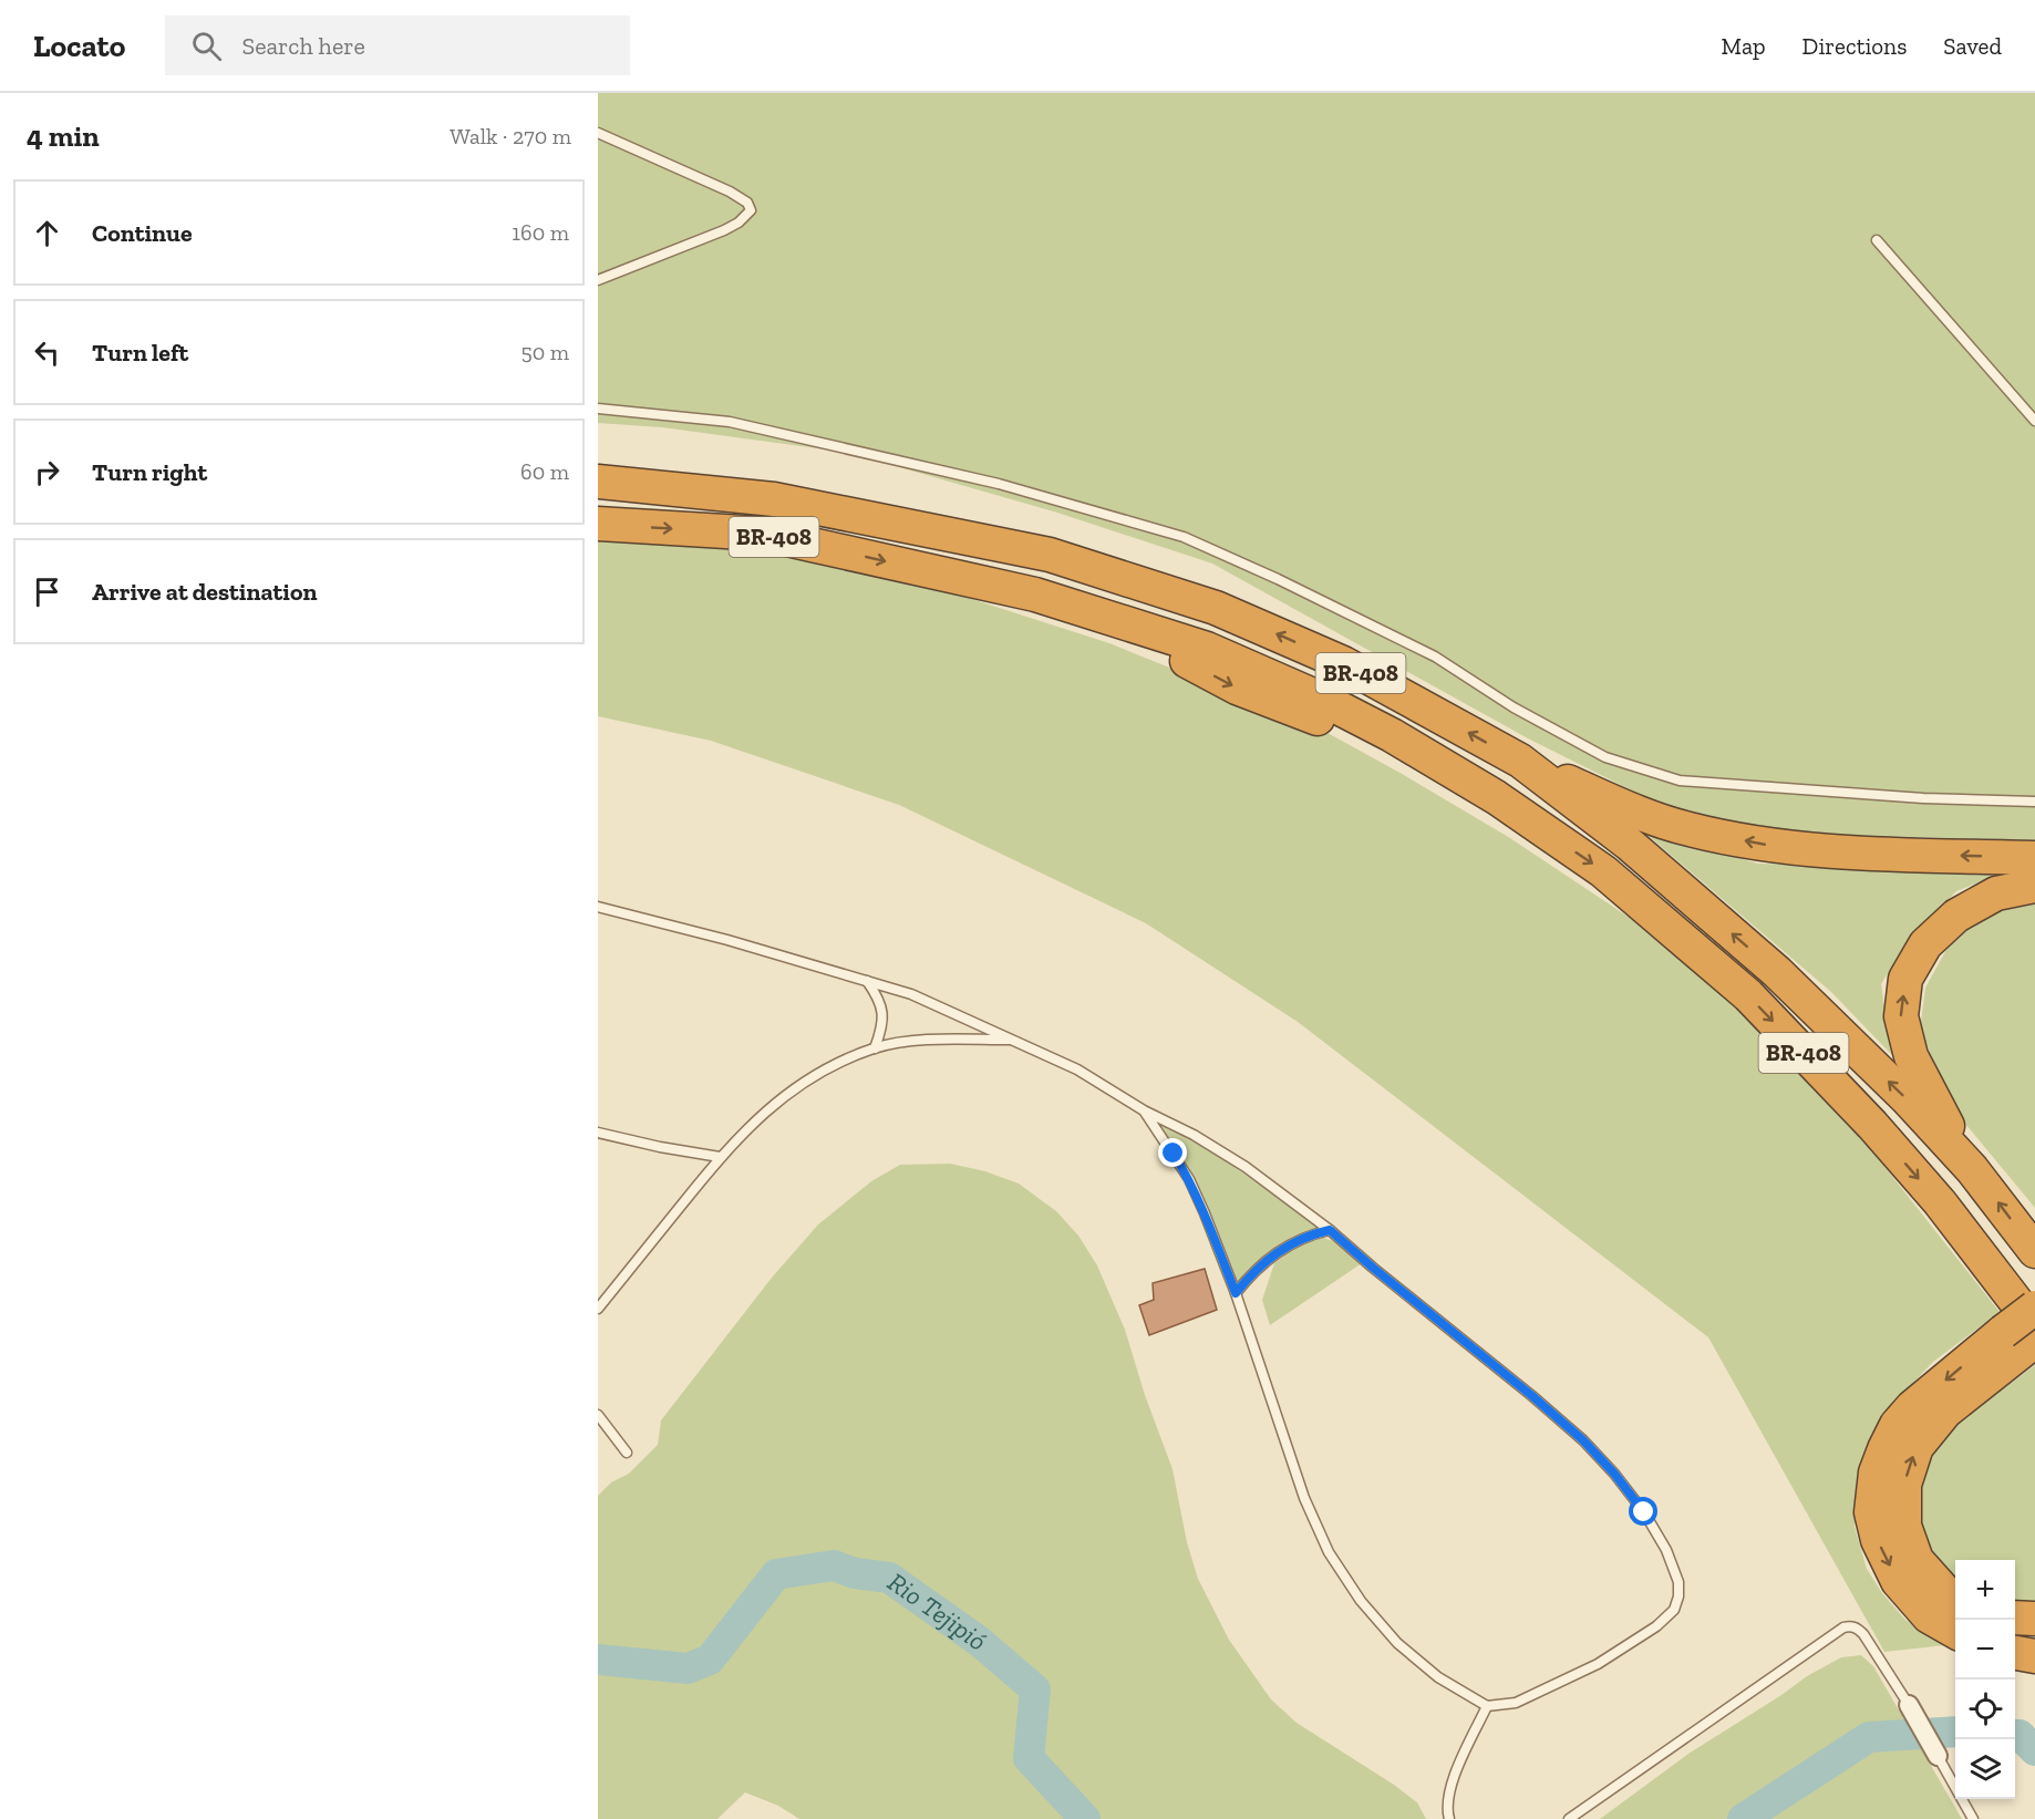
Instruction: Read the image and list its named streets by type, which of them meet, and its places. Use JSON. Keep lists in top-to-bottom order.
{
  "streets": {
    "highway": ["BR-408"]
  },
  "water": ["Rio Tejipió"],
  "page": {
    "header": "Locato",
    "search": "Search here",
    "nav": ["Map", "Directions", "Saved"],
    "heading": ["4 min", "Walk · 270 m"],
    "list": [
      ["Continue", "160 m"],
      ["Turn left", "50 m"],
      ["Turn right", "60 m"],
      "Arrive at destination"
    ],
    "map_buttons": ["+", "−"]
  }
}
